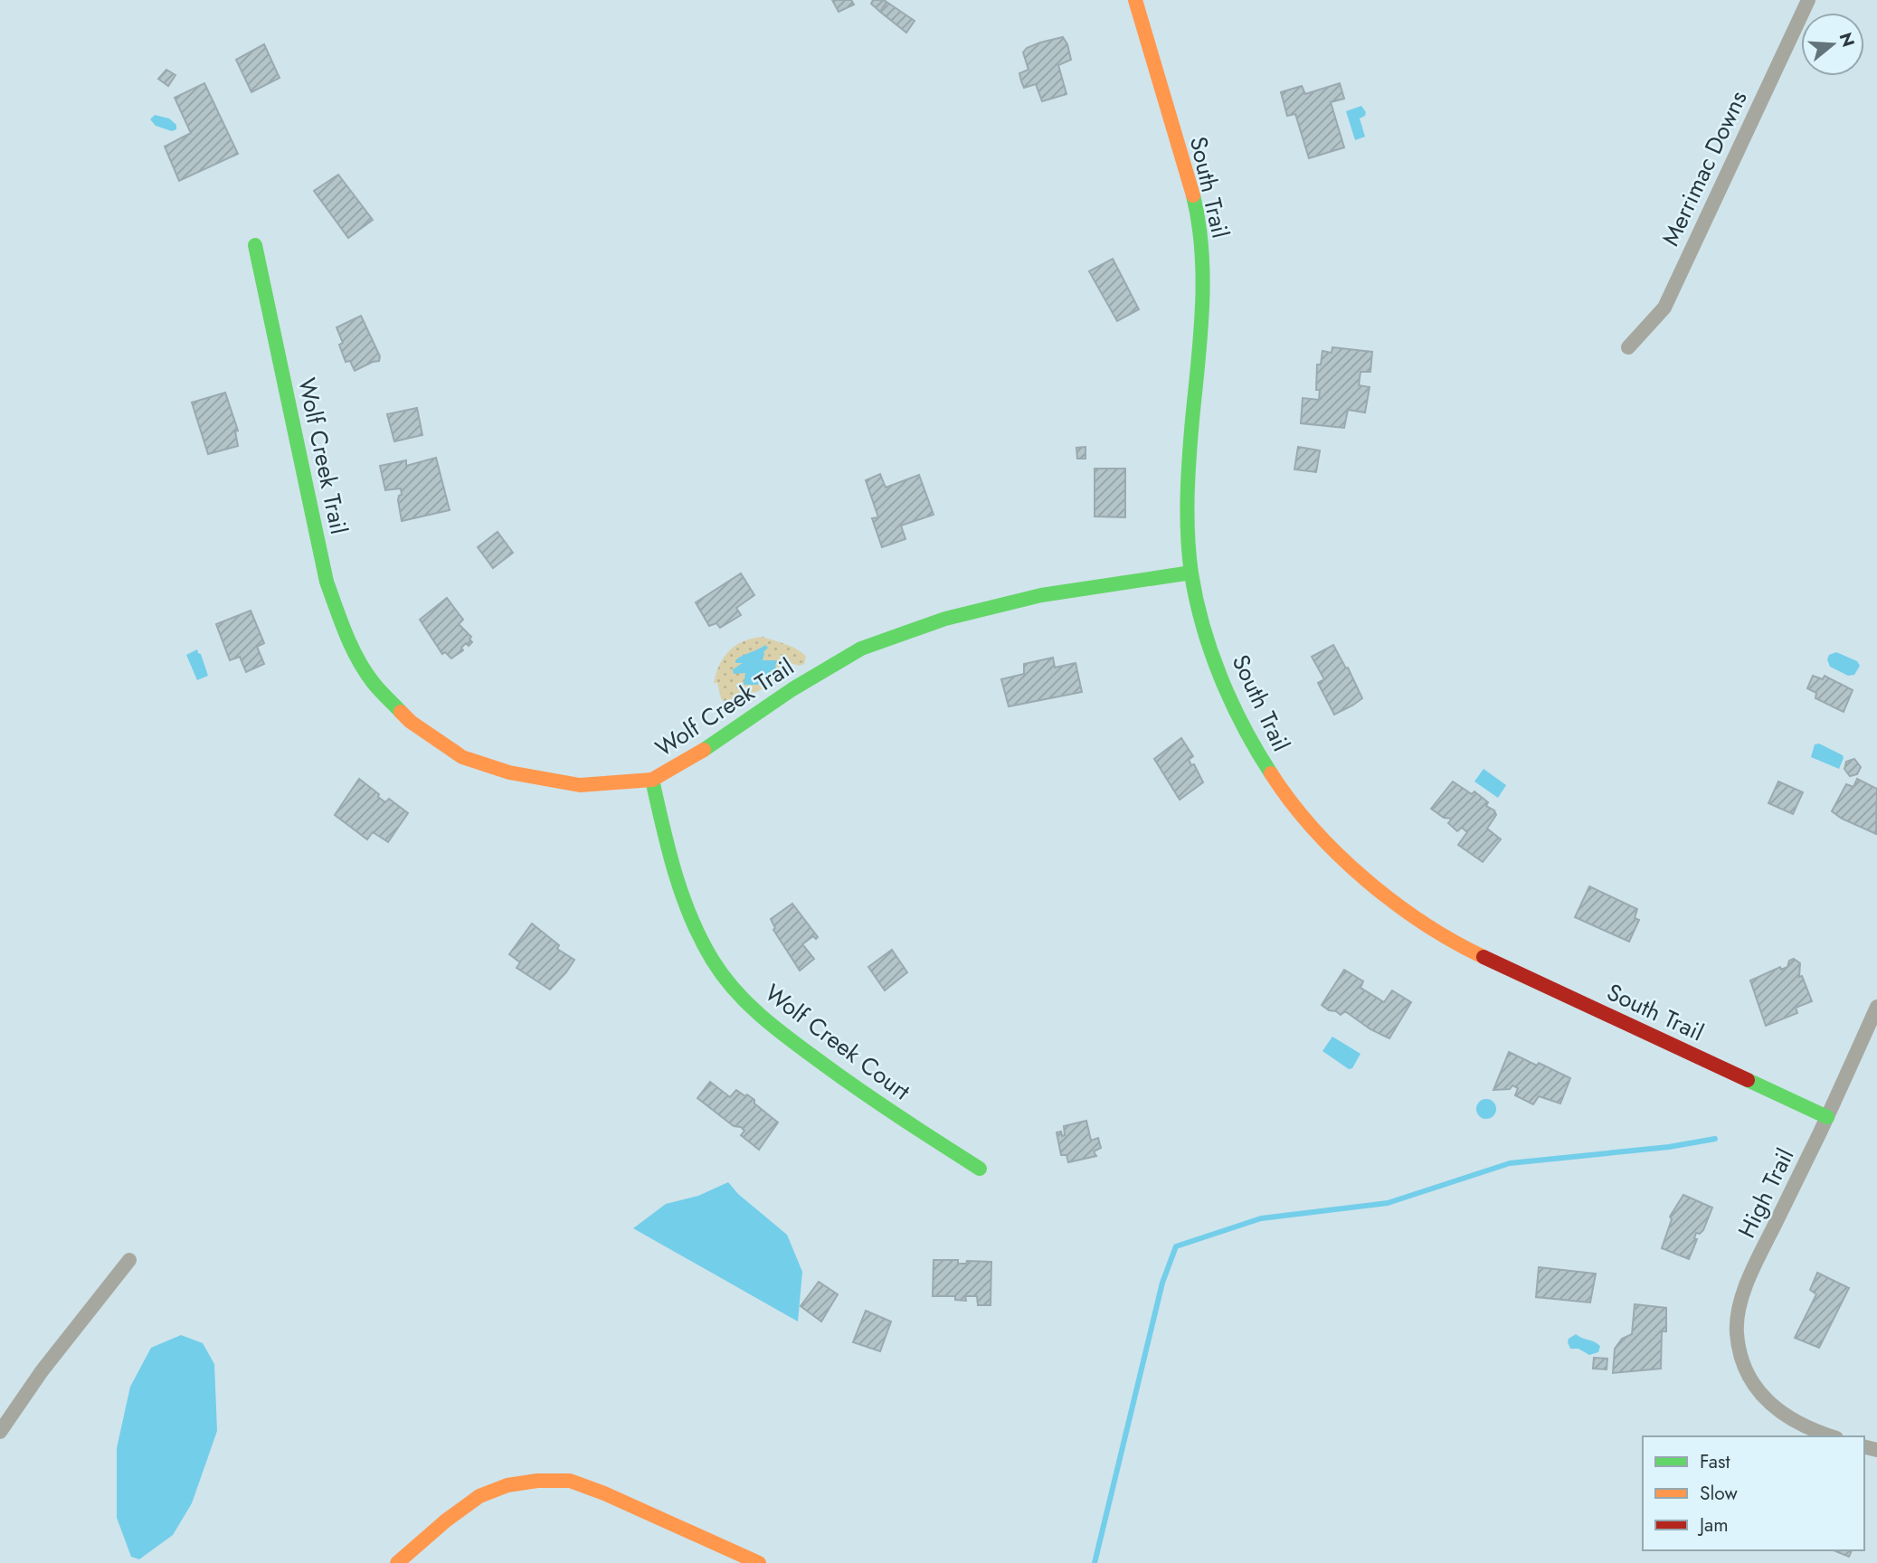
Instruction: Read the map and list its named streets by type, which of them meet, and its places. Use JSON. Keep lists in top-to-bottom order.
{
  "streets": {
    "street": [
      "Merrimac Downs",
      "South Trail",
      "Wolf Creek Trail",
      "Wolf Creek Court",
      "High Trail"
    ]
  },
  "crossings": [
    ["South Trail", "Wolf Creek Trail"],
    ["South Trail", "High Trail"],
    ["Wolf Creek Trail", "Wolf Creek Court"]
  ],
  "legend": ["Fast", "Slow", "Jam"],
  "north": "right"
}
